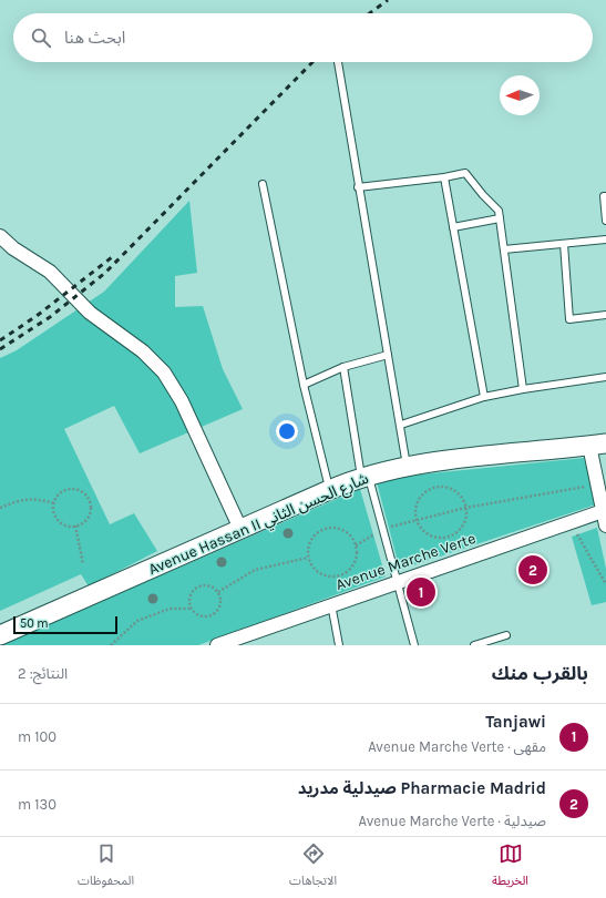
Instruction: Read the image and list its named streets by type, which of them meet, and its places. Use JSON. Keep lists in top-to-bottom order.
{
  "streets": {
    "street": ["Avenue Hassan II شارع الحسن الثاني", "Avenue Marche Verte"]
  },
  "scale_bar": "50 m",
  "north": "left",
  "page": {
    "search": "ابحث هنا",
    "pins": ["2", "1"],
    "scale": "50 m",
    "heading": ["بالقرب منك", "النتائج: 2"],
    "list": [
      {
        "mark": "1",
        "name": "Tanjawi",
        "note": "مقهى · Avenue Marche Verte",
        "value": "100 m"
      },
      {
        "mark": "2",
        "name": "Pharmacie Madrid صيدلية مدريد",
        "note": "صيدلية · Avenue Marche Verte",
        "value": "130 m"
      }
    ],
    "nav": ["الخريطة", "الاتجاهات", "المحفوظات"]
  }
}
